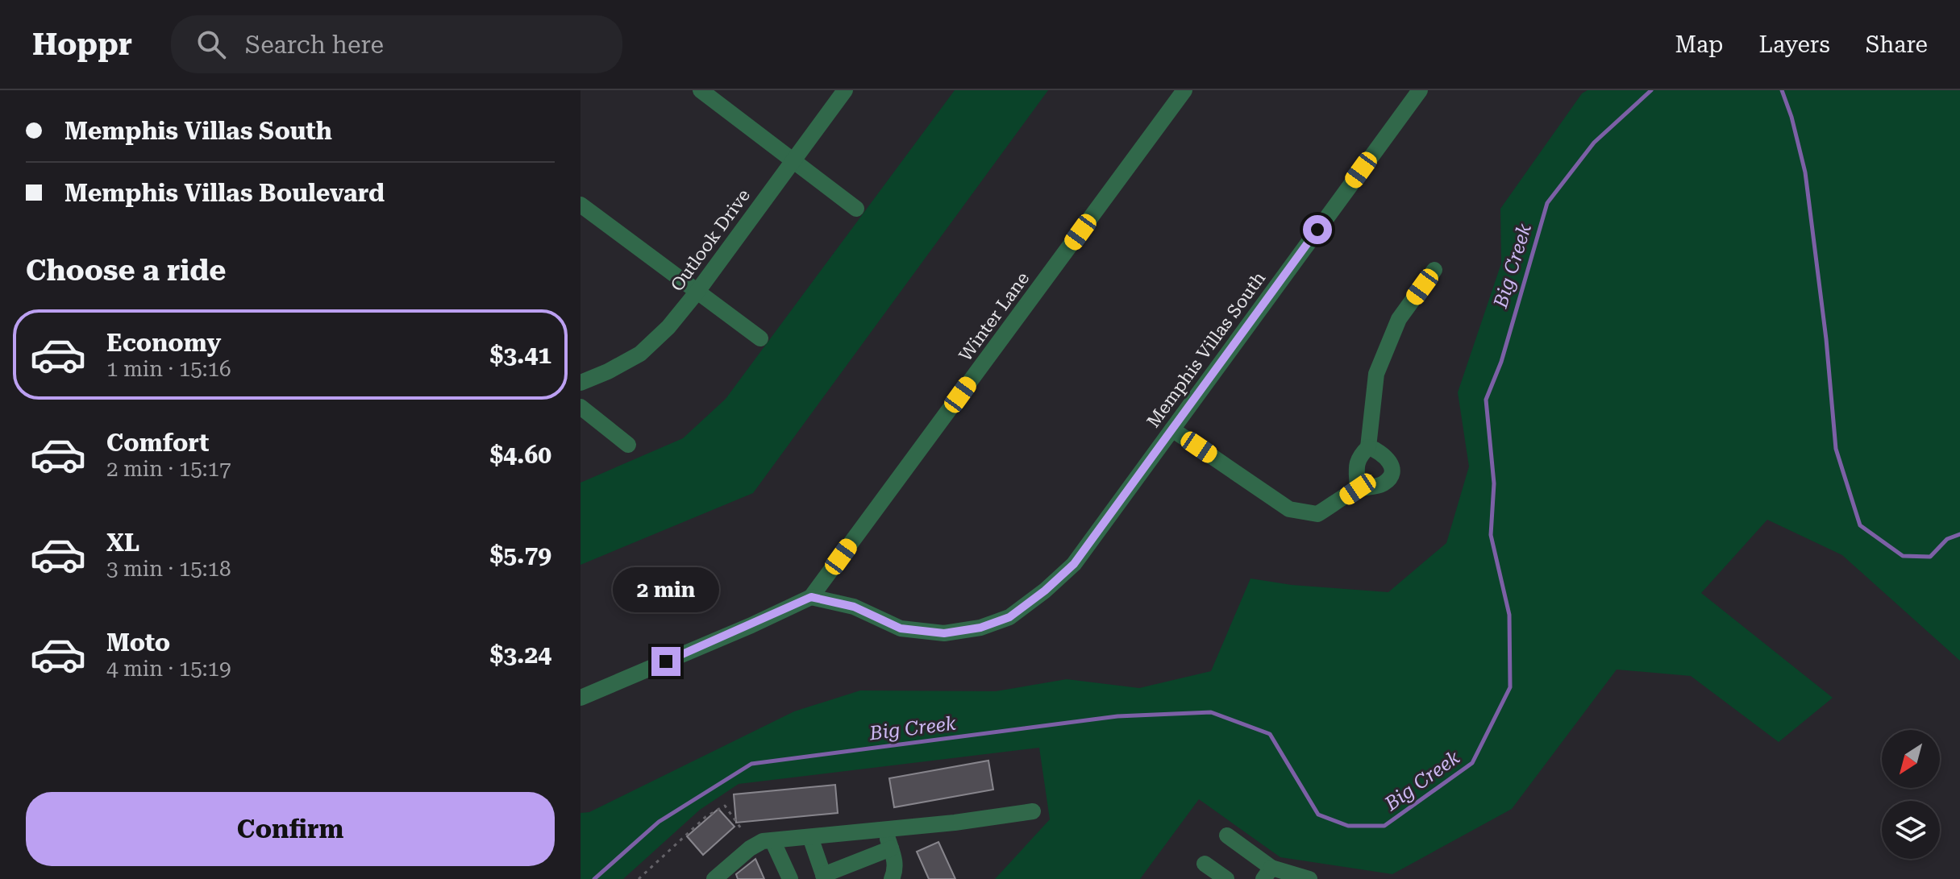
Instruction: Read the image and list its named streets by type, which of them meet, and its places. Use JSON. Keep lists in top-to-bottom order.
{
  "streets": {
    "street": ["Outlook Drive", "Winter Lane", "Memphis Villas South"]
  },
  "crossings": [
    ["Winter Lane", "Memphis Villas South"]
  ],
  "water": ["Big Creek"],
  "north": "bottom left",
  "page": {
    "header": "Hoppr",
    "search": "Search here",
    "nav": ["Map", "Layers", "Share"],
    "banner": ["Memphis Villas South", "Memphis Villas Boulevard"],
    "heading": "Choose a ride",
    "list": [
      {
        "name": "Economy",
        "note": "1 min · 15:16",
        "value": "$3.41"
      },
      {
        "name": "Comfort",
        "note": "2 min · 15:17",
        "value": "$4.60"
      },
      {
        "name": "XL",
        "note": "3 min · 15:18",
        "value": "$5.79"
      },
      {
        "name": "Moto",
        "note": "4 min · 15:19",
        "value": "$3.24"
      }
    ],
    "bubble": "2 min",
    "buttons": "Confirm"
  }
}
